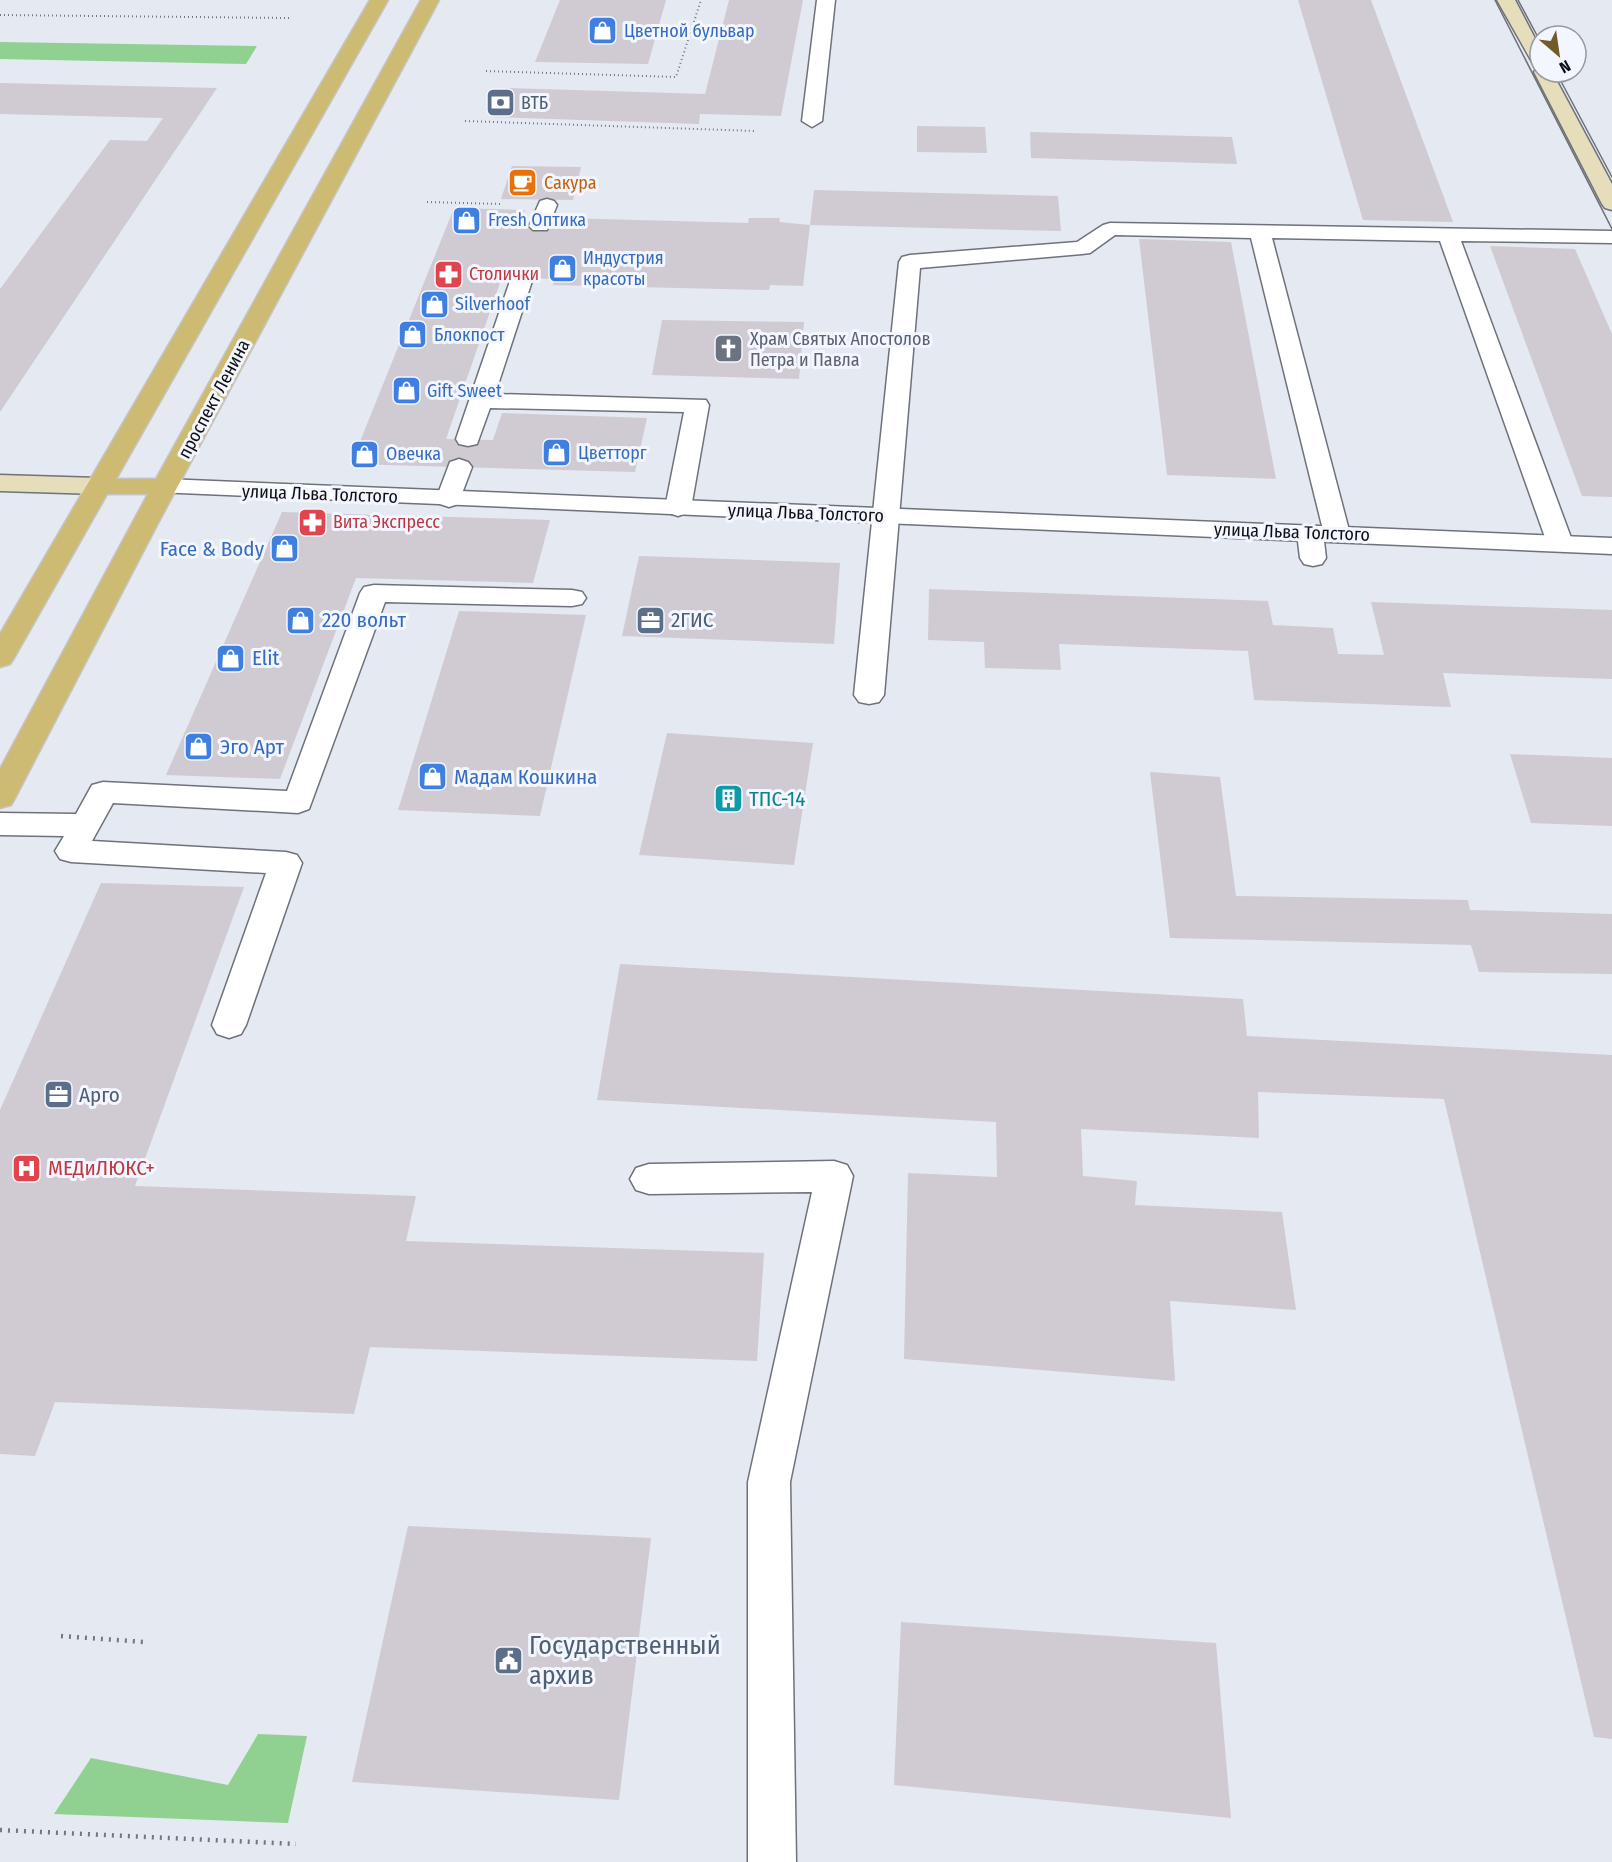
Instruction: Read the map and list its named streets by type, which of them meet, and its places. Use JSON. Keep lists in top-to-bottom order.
{
  "streets": {
    "main road": ["проспект Ленина", "улица Льва Толстого"]
  },
  "crossings": [
    ["проспект Ленина", "улица Льва Толстого"]
  ],
  "places": {
    "shop": [
      "Цветной бульвар",
      "Fresh Оптика",
      "Индустрия красоты",
      "Silverhoof",
      "Блокпост",
      "Gift Sweet",
      "Цветторг",
      "Овечка",
      "Face & Body",
      "220 вольт",
      "Elit",
      "Эго Арт",
      "Мадам Кошкина"
    ],
    "bank": ["ВТБ"],
    "cafe": ["Сакура"],
    "pharmacy": ["Столички", "Вита Экспресс"],
    "church": ["Храм Святых Апостолов Петра и Павла"],
    "office": ["2ГИС", "Арго"],
    "building": ["ТПС-14"],
    "hospital": ["МЕДиЛЮКС+"],
    "public building": ["Государственный архив"]
  },
  "north": "bottom right"
}
